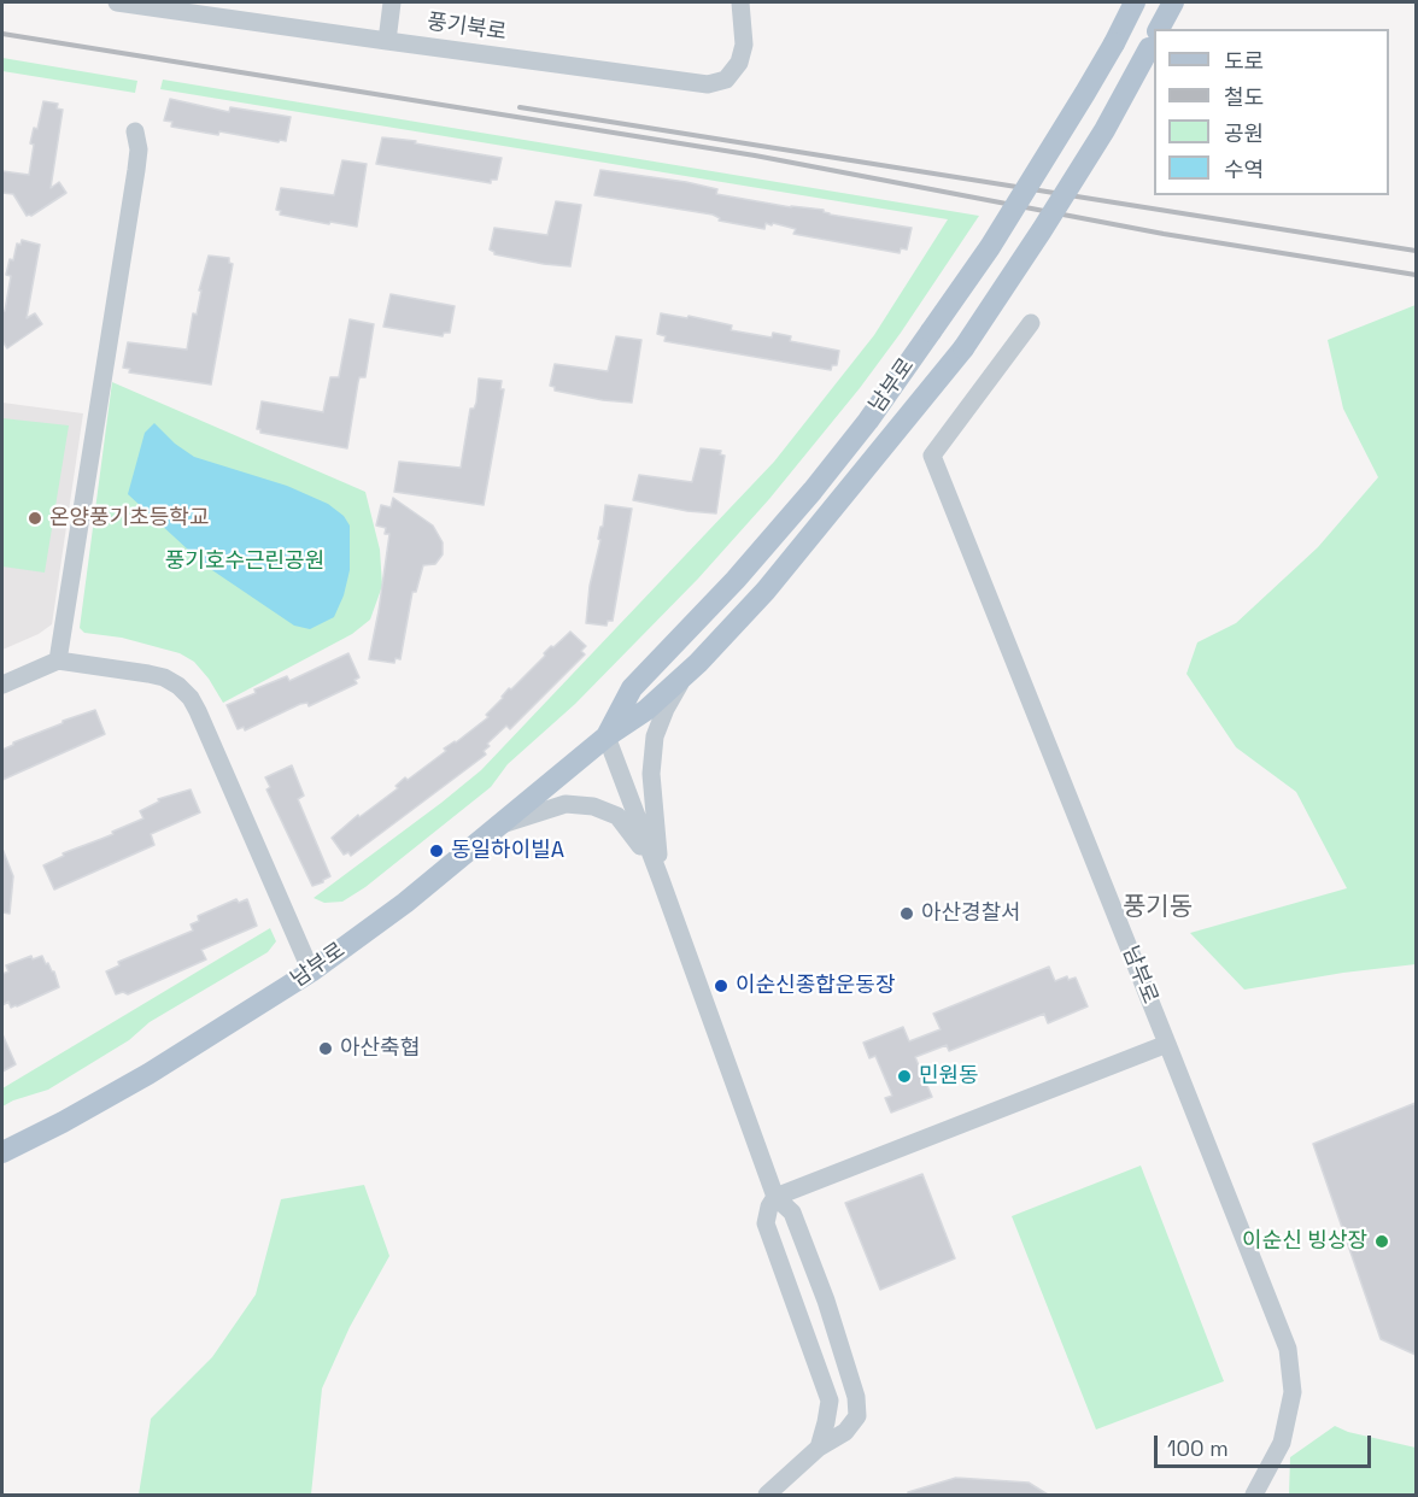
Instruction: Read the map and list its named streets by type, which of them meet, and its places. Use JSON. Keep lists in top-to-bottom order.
{
  "streets": {
    "main road": ["남부로"],
    "street": ["풍기북로"]
  },
  "districts": ["풍기동"],
  "parks": ["풍기호수근린공원"],
  "places": [
    "온양풍기초등학교",
    "동일하이빌A",
    "아산경찰서",
    "이순신종합운동장",
    "아산축협",
    "민원동",
    "이순신 빙상장"
  ],
  "legend": [
    "도로",
    "철도",
    "공원",
    "수역"
  ],
  "scale_bar": "100 m"
}
